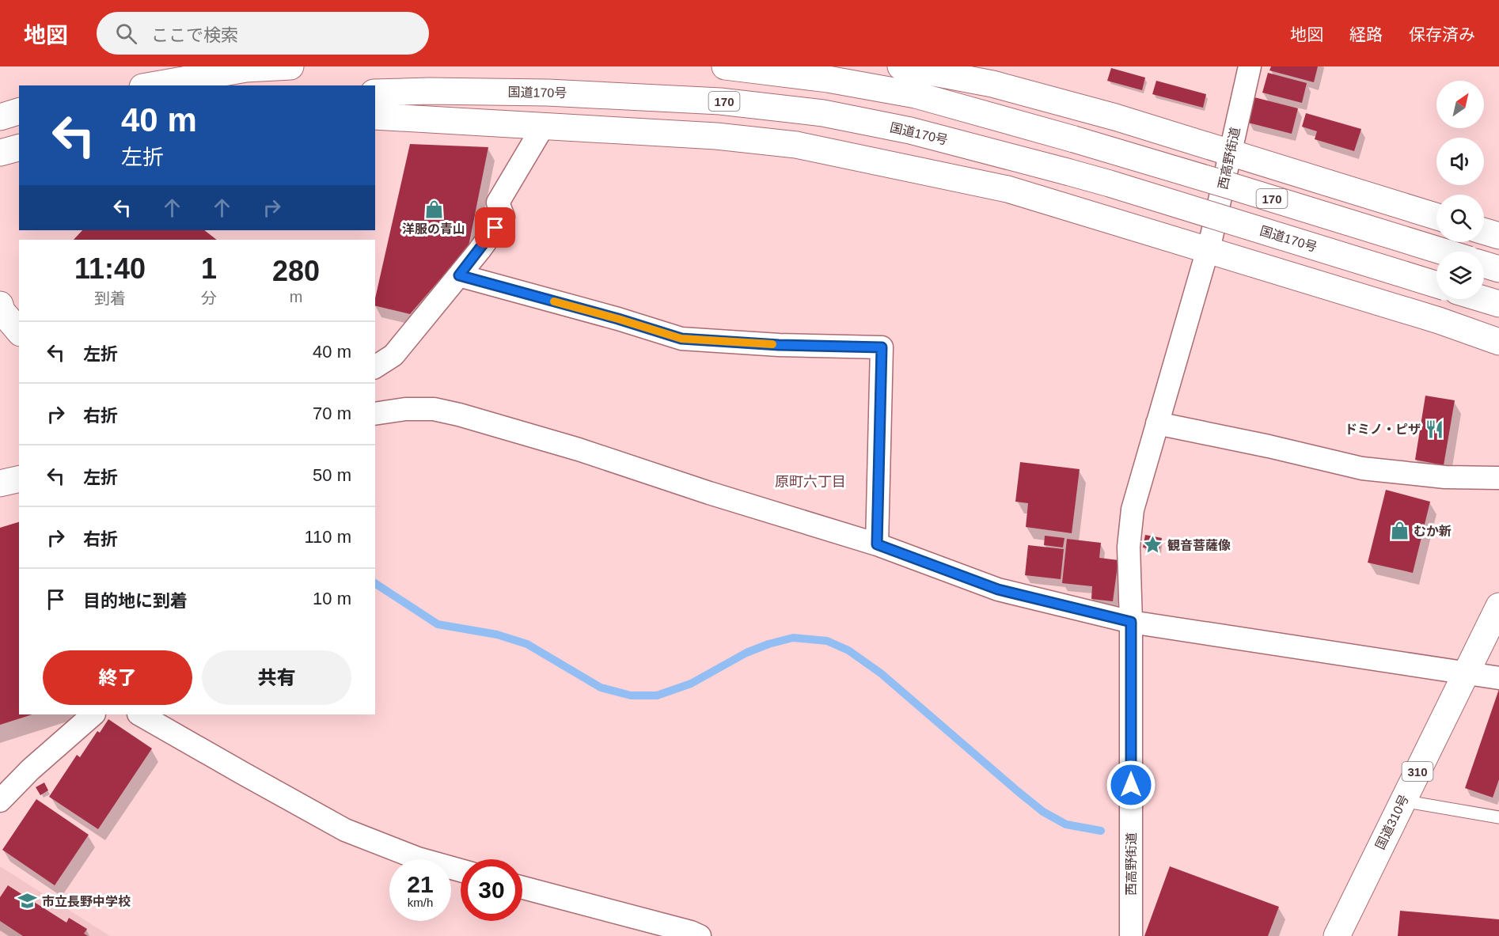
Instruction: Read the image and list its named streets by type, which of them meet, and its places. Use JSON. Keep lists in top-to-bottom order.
{
  "streets": {
    "main road": [
      "国道170号",
      "170",
      "310",
      "国道310号"
    ],
    "street": ["西高野街道"]
  },
  "districts": ["原町六丁目"],
  "places": {
    "shop": ["洋服の青山", "むか新"],
    "restaurant": ["ドミノ・ピザ"],
    "place": ["観音菩薩像"],
    "school or university": ["市立長野中学校"]
  },
  "north": "top right",
  "page": {
    "header": "地図",
    "search": "ここで検索",
    "nav": ["地図", "経路", "保存済み"],
    "turn": ["40 m", "左折"],
    "eta": [
      "11:40",
      "到着",
      "1",
      "分",
      "280",
      "m"
    ],
    "list": [
      {
        "name": "左折",
        "value": "40 m"
      },
      {
        "name": "右折",
        "value": "70 m"
      },
      {
        "name": "左折",
        "value": "50 m"
      },
      {
        "name": "右折",
        "value": "110 m"
      },
      {
        "name": "目的地に到着",
        "value": "10 m"
      }
    ],
    "buttons": ["終了", "共有"],
    "speed": "21 km/h",
    "limit": "30"
  }
}
